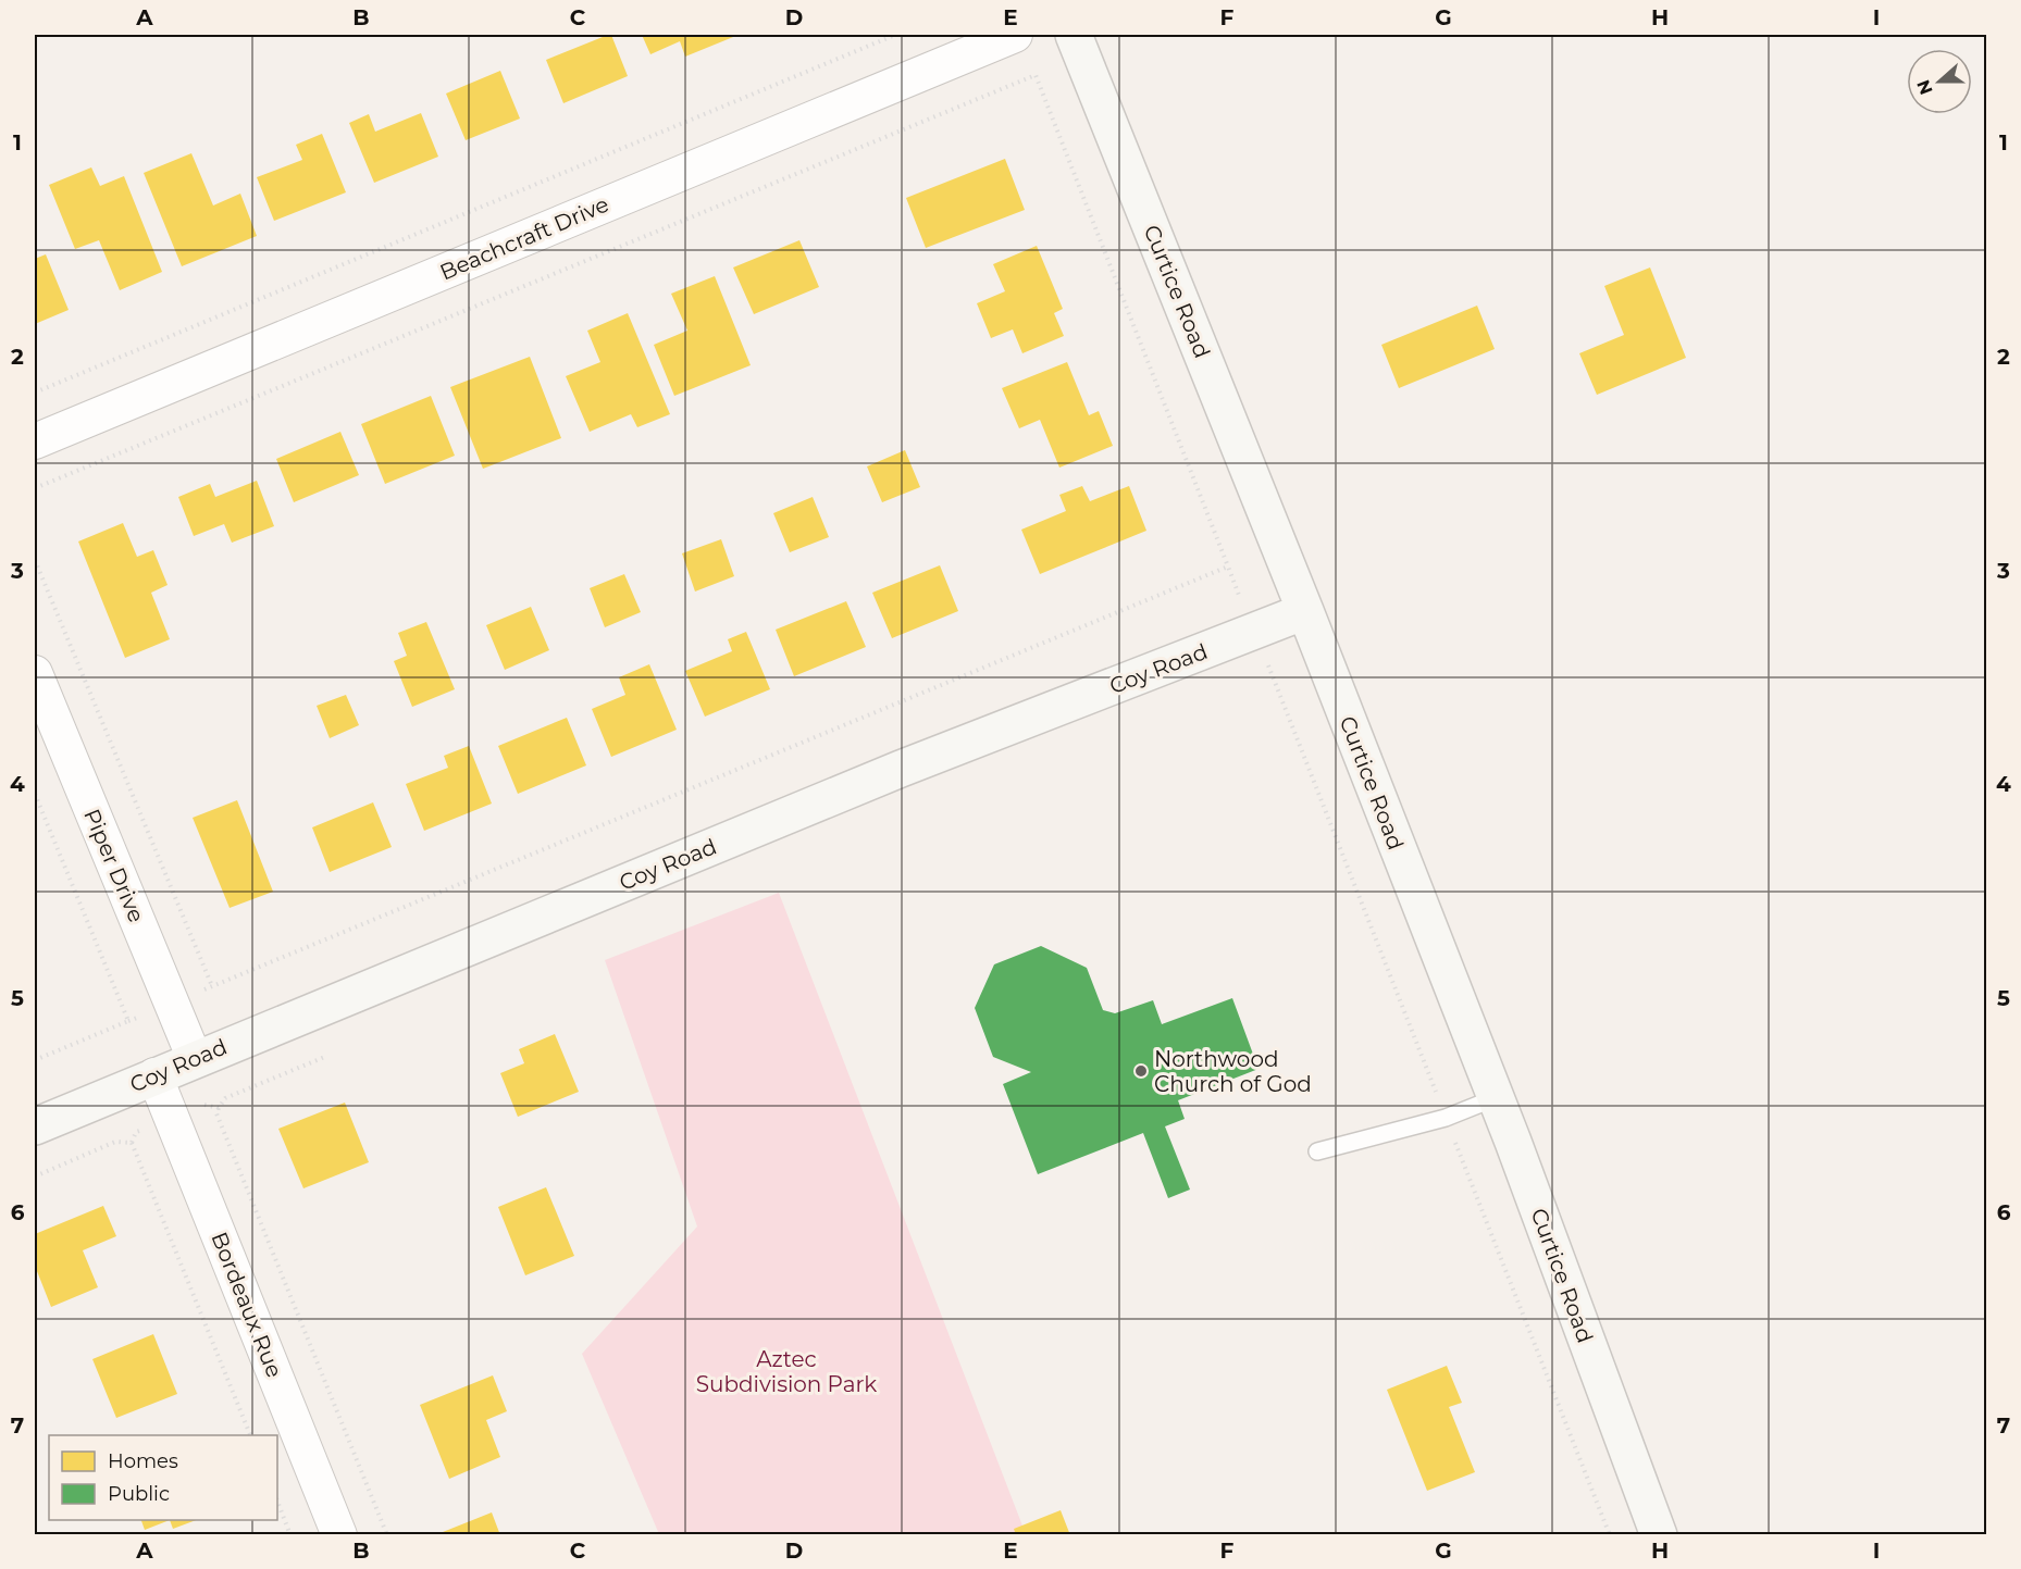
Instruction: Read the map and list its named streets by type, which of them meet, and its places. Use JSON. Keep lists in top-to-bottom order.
{
  "streets": {
    "street": [
      "Beachcraft Drive",
      "Curtice Road",
      "Coy Road",
      "Piper Drive",
      "Bordeaux Rue"
    ]
  },
  "crossings": [
    ["Curtice Road", "Coy Road"],
    ["Coy Road", "Piper Drive"],
    ["Coy Road", "Bordeaux Rue"]
  ],
  "parks": ["Aztec Subdivision Park"],
  "places": ["Northwood Church of God"],
  "legend": ["Homes", "Public"],
  "north": "left",
  "grid": {
    "columns": [
      "A",
      "B",
      "C",
      "D",
      "E",
      "F",
      "G",
      "H",
      "I"
    ],
    "rows": [
      "1",
      "2",
      "3",
      "4",
      "5",
      "6",
      "7"
    ]
  }
}
